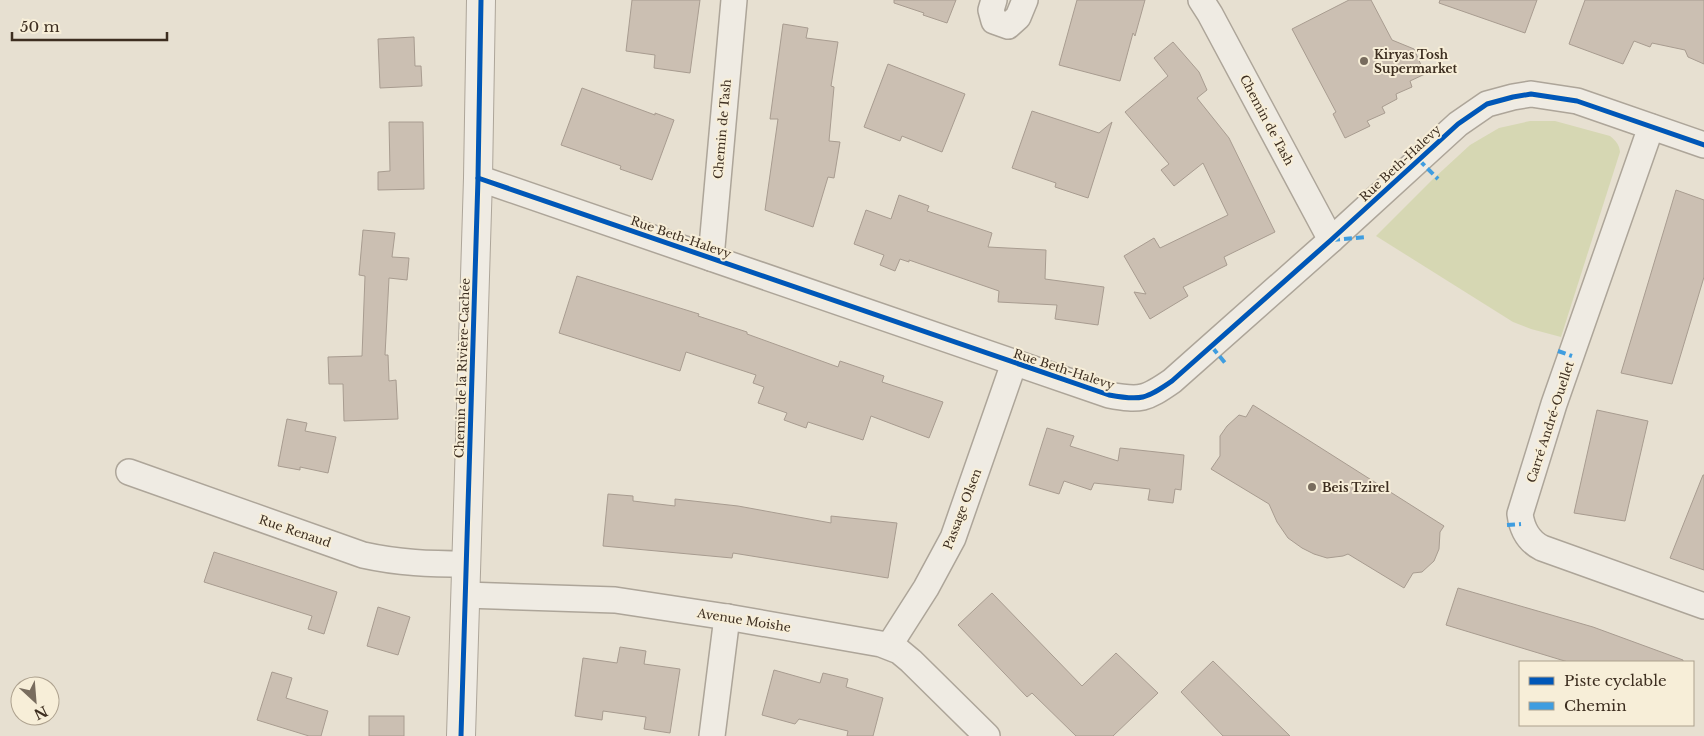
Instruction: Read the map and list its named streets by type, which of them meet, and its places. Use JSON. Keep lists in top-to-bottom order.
{
  "streets": {
    "street": [
      "Chemin de Tash",
      "Rue Beth-Halevy",
      "Chemin de la Rivière-Cachée",
      "Carré André-Ouellet",
      "Passage Olsen",
      "Rue Renaud",
      "Avenue Moishe"
    ]
  },
  "crossings": [
    ["Chemin de Tash", "Rue Beth-Halevy"],
    ["Rue Beth-Halevy", "Chemin de la Rivière-Cachée"],
    ["Rue Beth-Halevy", "Carré André-Ouellet"],
    ["Rue Beth-Halevy", "Passage Olsen"],
    ["Chemin de la Rivière-Cachée", "Rue Renaud"],
    ["Chemin de la Rivière-Cachée", "Avenue Moishe"],
    ["Passage Olsen", "Avenue Moishe"]
  ],
  "places": ["Kiryas Tosh Supermarket", "Beis Tzirel"],
  "legend": ["Piste cyclable", "Chemin"],
  "scale_bar": "50 m",
  "north": "bottom right"
}
